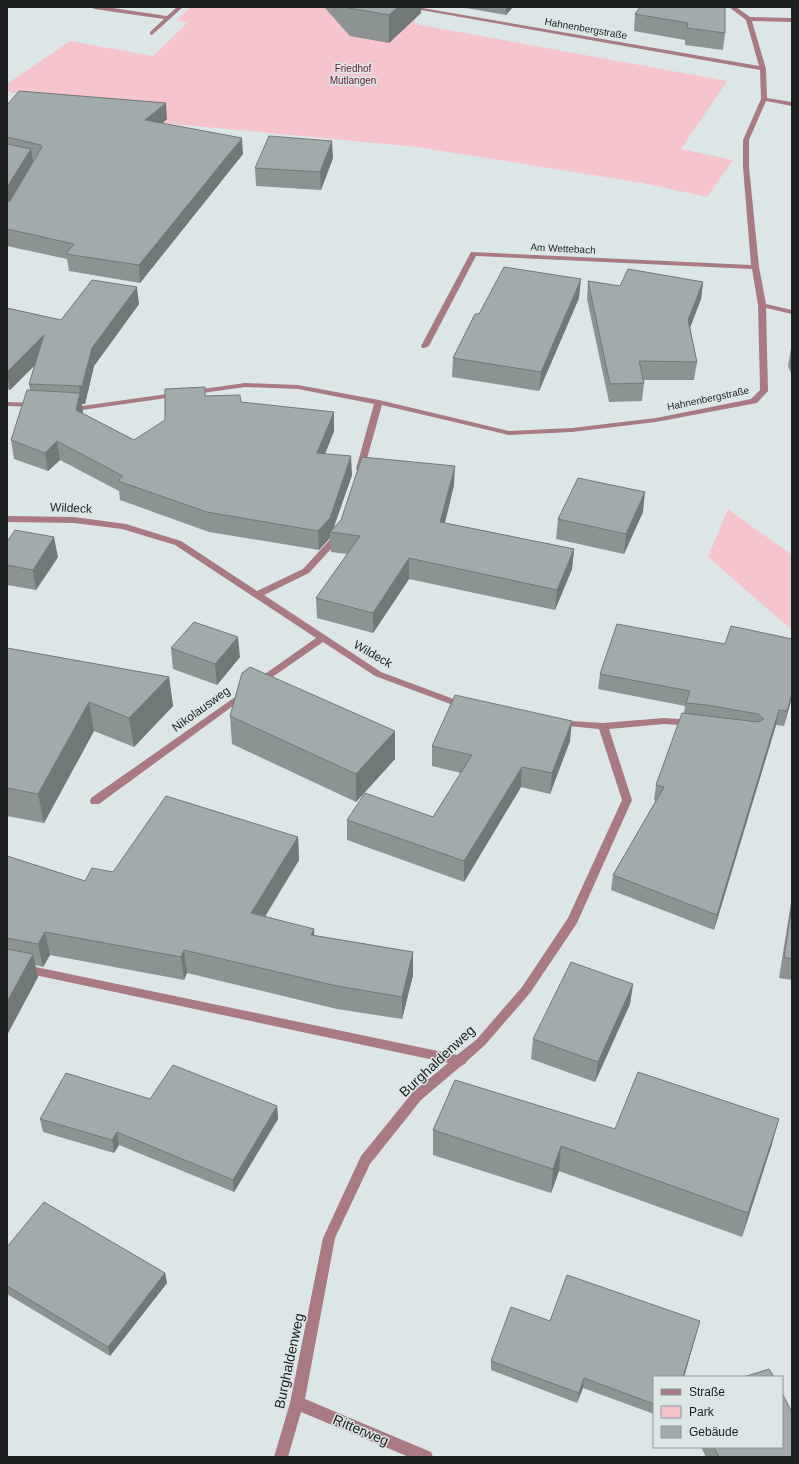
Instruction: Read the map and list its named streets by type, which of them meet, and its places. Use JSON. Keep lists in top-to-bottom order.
{
  "streets": {
    "street": [
      "Hahnenbergstraße",
      "Am Wettebach",
      "Wildeck",
      "Nikolausweg",
      "Burghaldenweg",
      "Ritterweg"
    ]
  },
  "crossings": [
    ["Hahnenbergstraße", "Am Wettebach"],
    ["Wildeck", "Nikolausweg"],
    ["Burghaldenweg", "Ritterweg"]
  ],
  "parks": ["Friedhof Mutlangen"],
  "legend": ["Straße", "Park", "Gebäude"]
}
